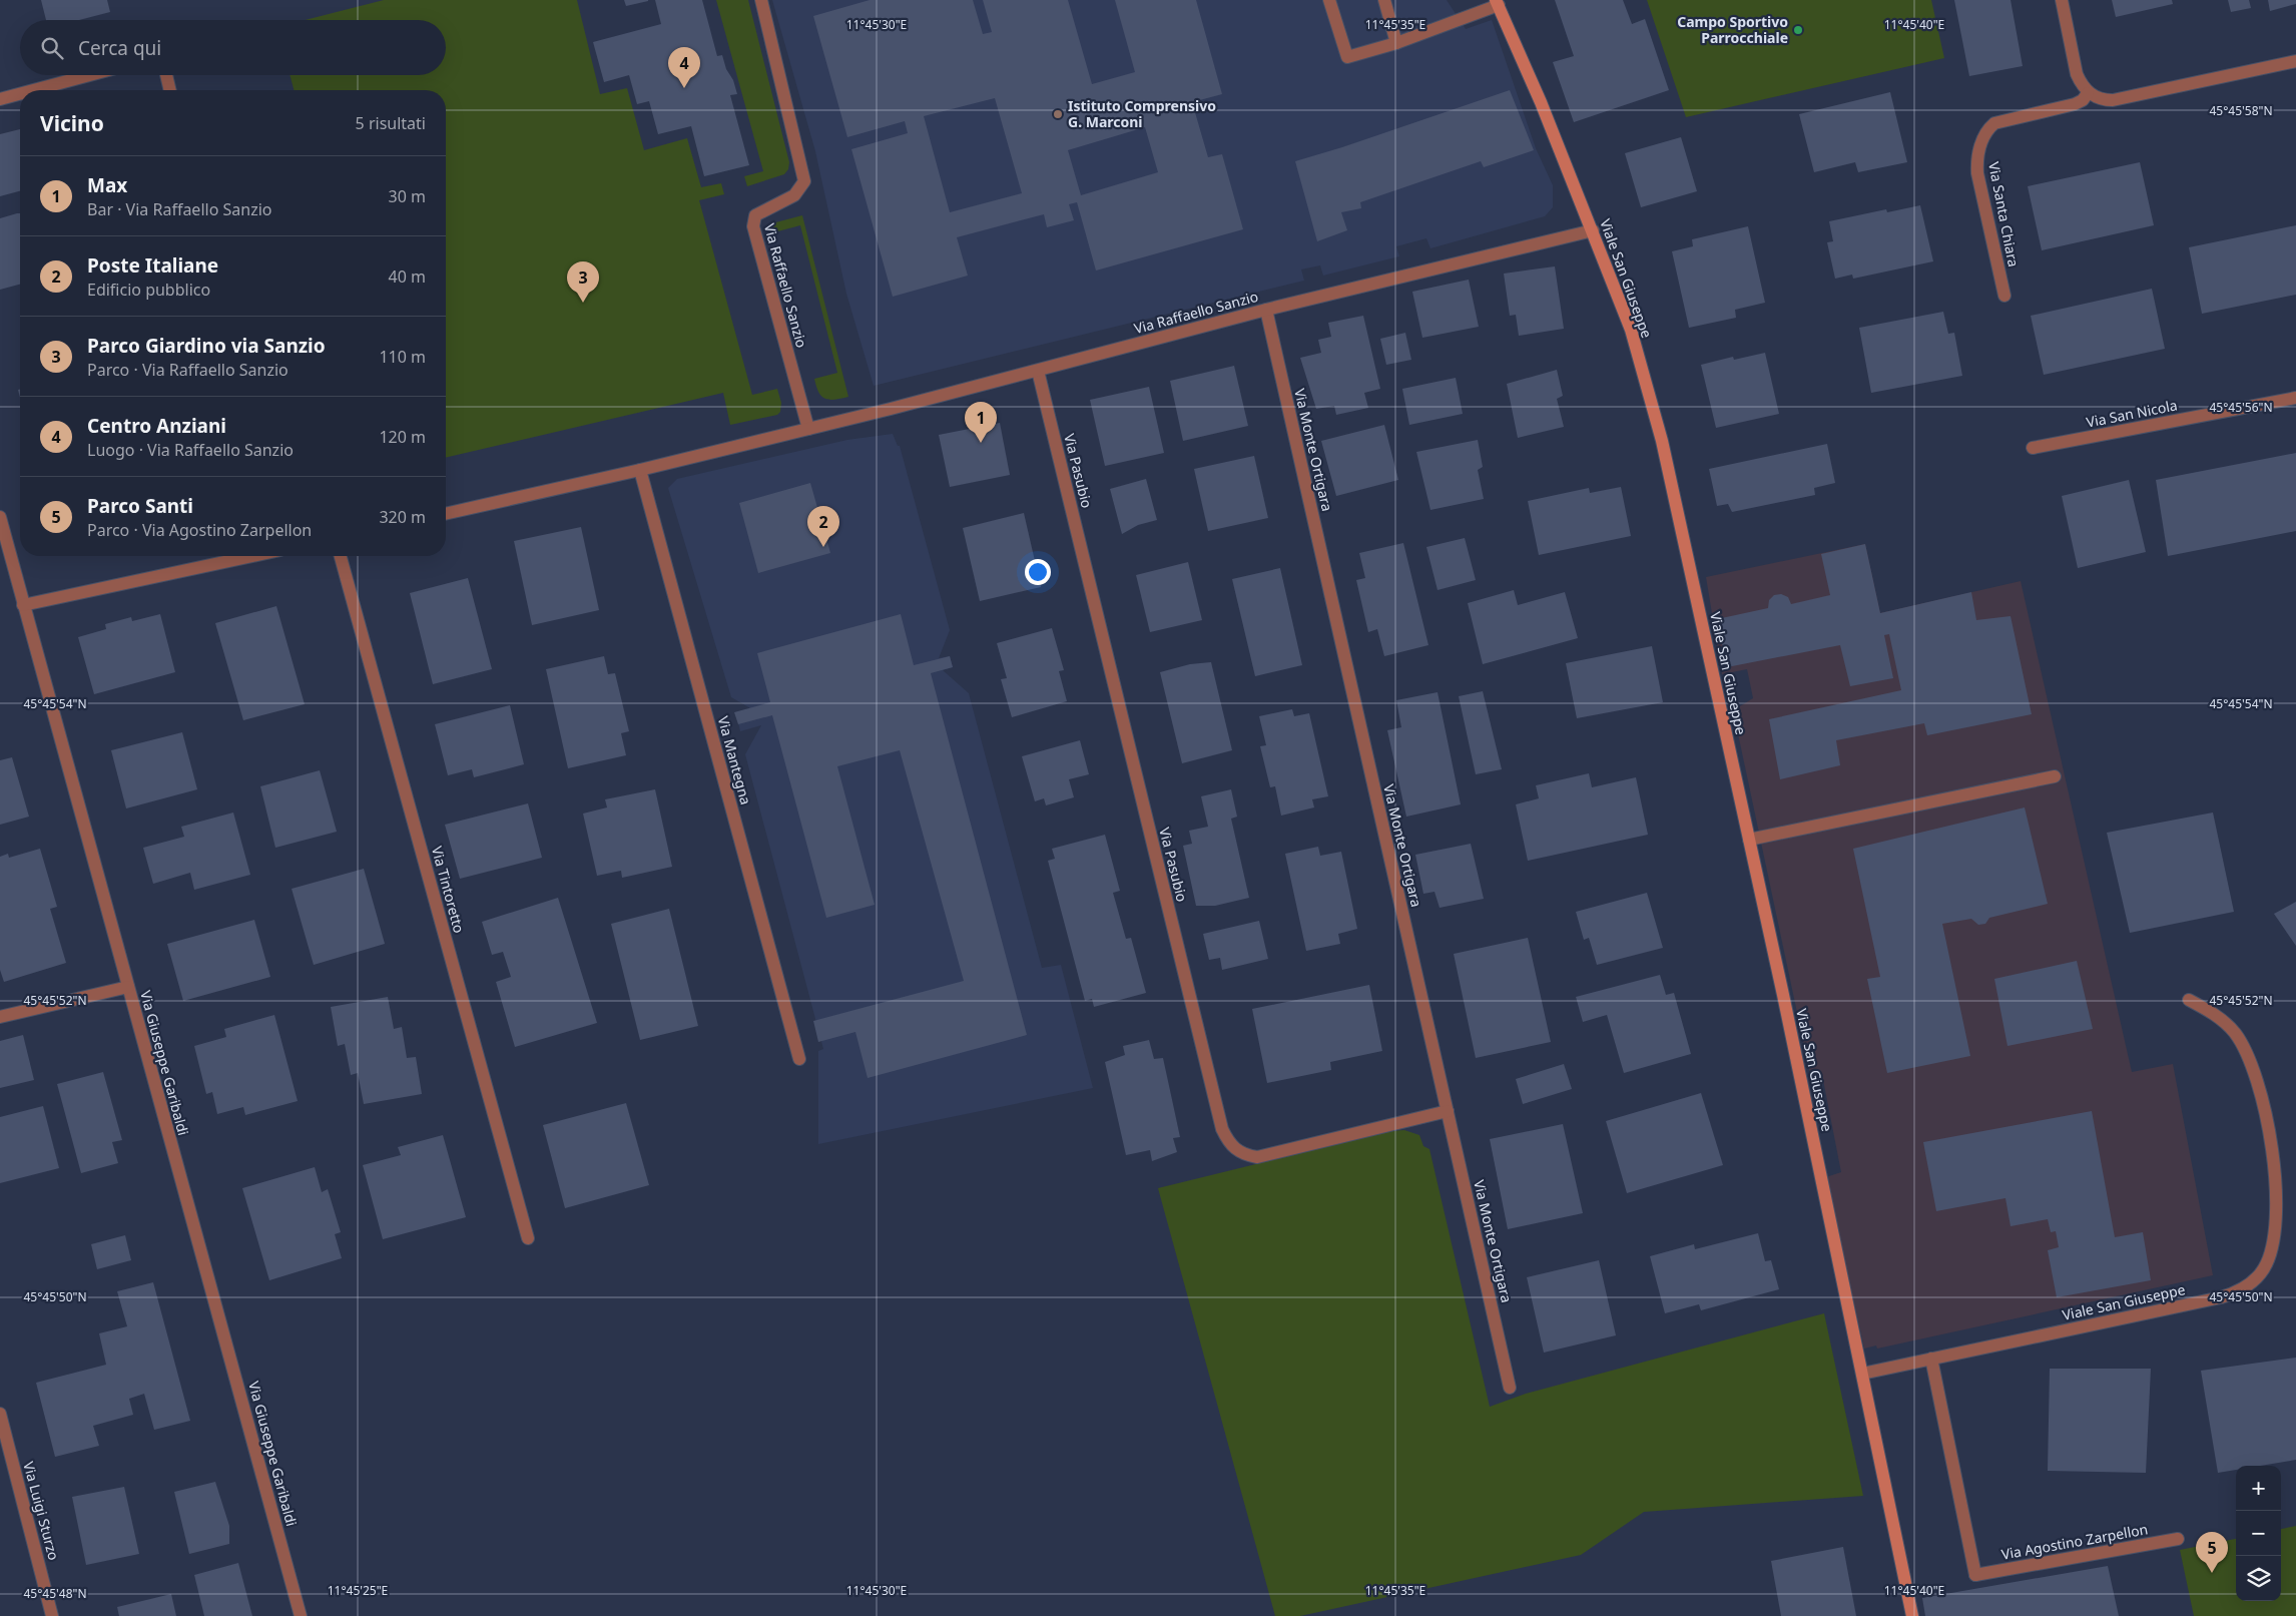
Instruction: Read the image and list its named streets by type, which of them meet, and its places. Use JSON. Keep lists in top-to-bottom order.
{
  "streets": {
    "main road": ["Viale San Giuseppe"],
    "street": [
      "Via Santa Chiara",
      "Via Raffaello Sanzio",
      "Via San Nicola",
      "Via Monte Ortigara",
      "Via Pasubio",
      "Via Mantegna",
      "Via Tintoretto",
      "Via Giuseppe Garibaldi",
      "Via Luigi Sturzo",
      "Via Agostino Zarpellon"
    ]
  },
  "crossings": [
    ["Viale San Giuseppe", "Via Raffaello Sanzio"],
    ["Viale San Giuseppe", "Via Agostino Zarpellon"],
    ["Via Raffaello Sanzio", "Via Monte Ortigara"],
    ["Via Raffaello Sanzio", "Via Pasubio"],
    ["Via Raffaello Sanzio", "Via Mantegna"],
    ["Via Monte Ortigara", "Via Pasubio"]
  ],
  "places": ["Campo Sportivo Parrocchiale", "Istituto Comprensivo G. Marconi"],
  "page": {
    "search": "Cerca qui",
    "pins": [
      "4",
      "3",
      "1",
      "2",
      "5"
    ],
    "heading": ["Vicino", "5 risultati"],
    "list": [
      {
        "mark": "1",
        "name": "Max",
        "note": "Bar · Via Raffaello Sanzio",
        "value": "30 m"
      },
      {
        "mark": "2",
        "name": "Poste Italiane",
        "note": "Edificio pubblico",
        "value": "40 m"
      },
      {
        "mark": "3",
        "name": "Parco Giardino via Sanzio",
        "note": "Parco · Via Raffaello Sanzio",
        "value": "110 m"
      },
      {
        "mark": "4",
        "name": "Centro Anziani",
        "note": "Luogo · Via Raffaello Sanzio",
        "value": "120 m"
      },
      {
        "mark": "5",
        "name": "Parco Santi",
        "note": "Parco · Via Agostino Zarpellon",
        "value": "320 m"
      }
    ],
    "map_buttons": ["+", "−"]
  },
  "coordinates": [
    "11°45'30\"E",
    "11°45'35\"E",
    "11°45'40\"E",
    "45°45'58\"N",
    "45°45'56\"N",
    "45°45'54\"N",
    "45°45'52\"N",
    "45°45'50\"N",
    "11°45'25\"E",
    "45°45'48\"N"
  ]
}
